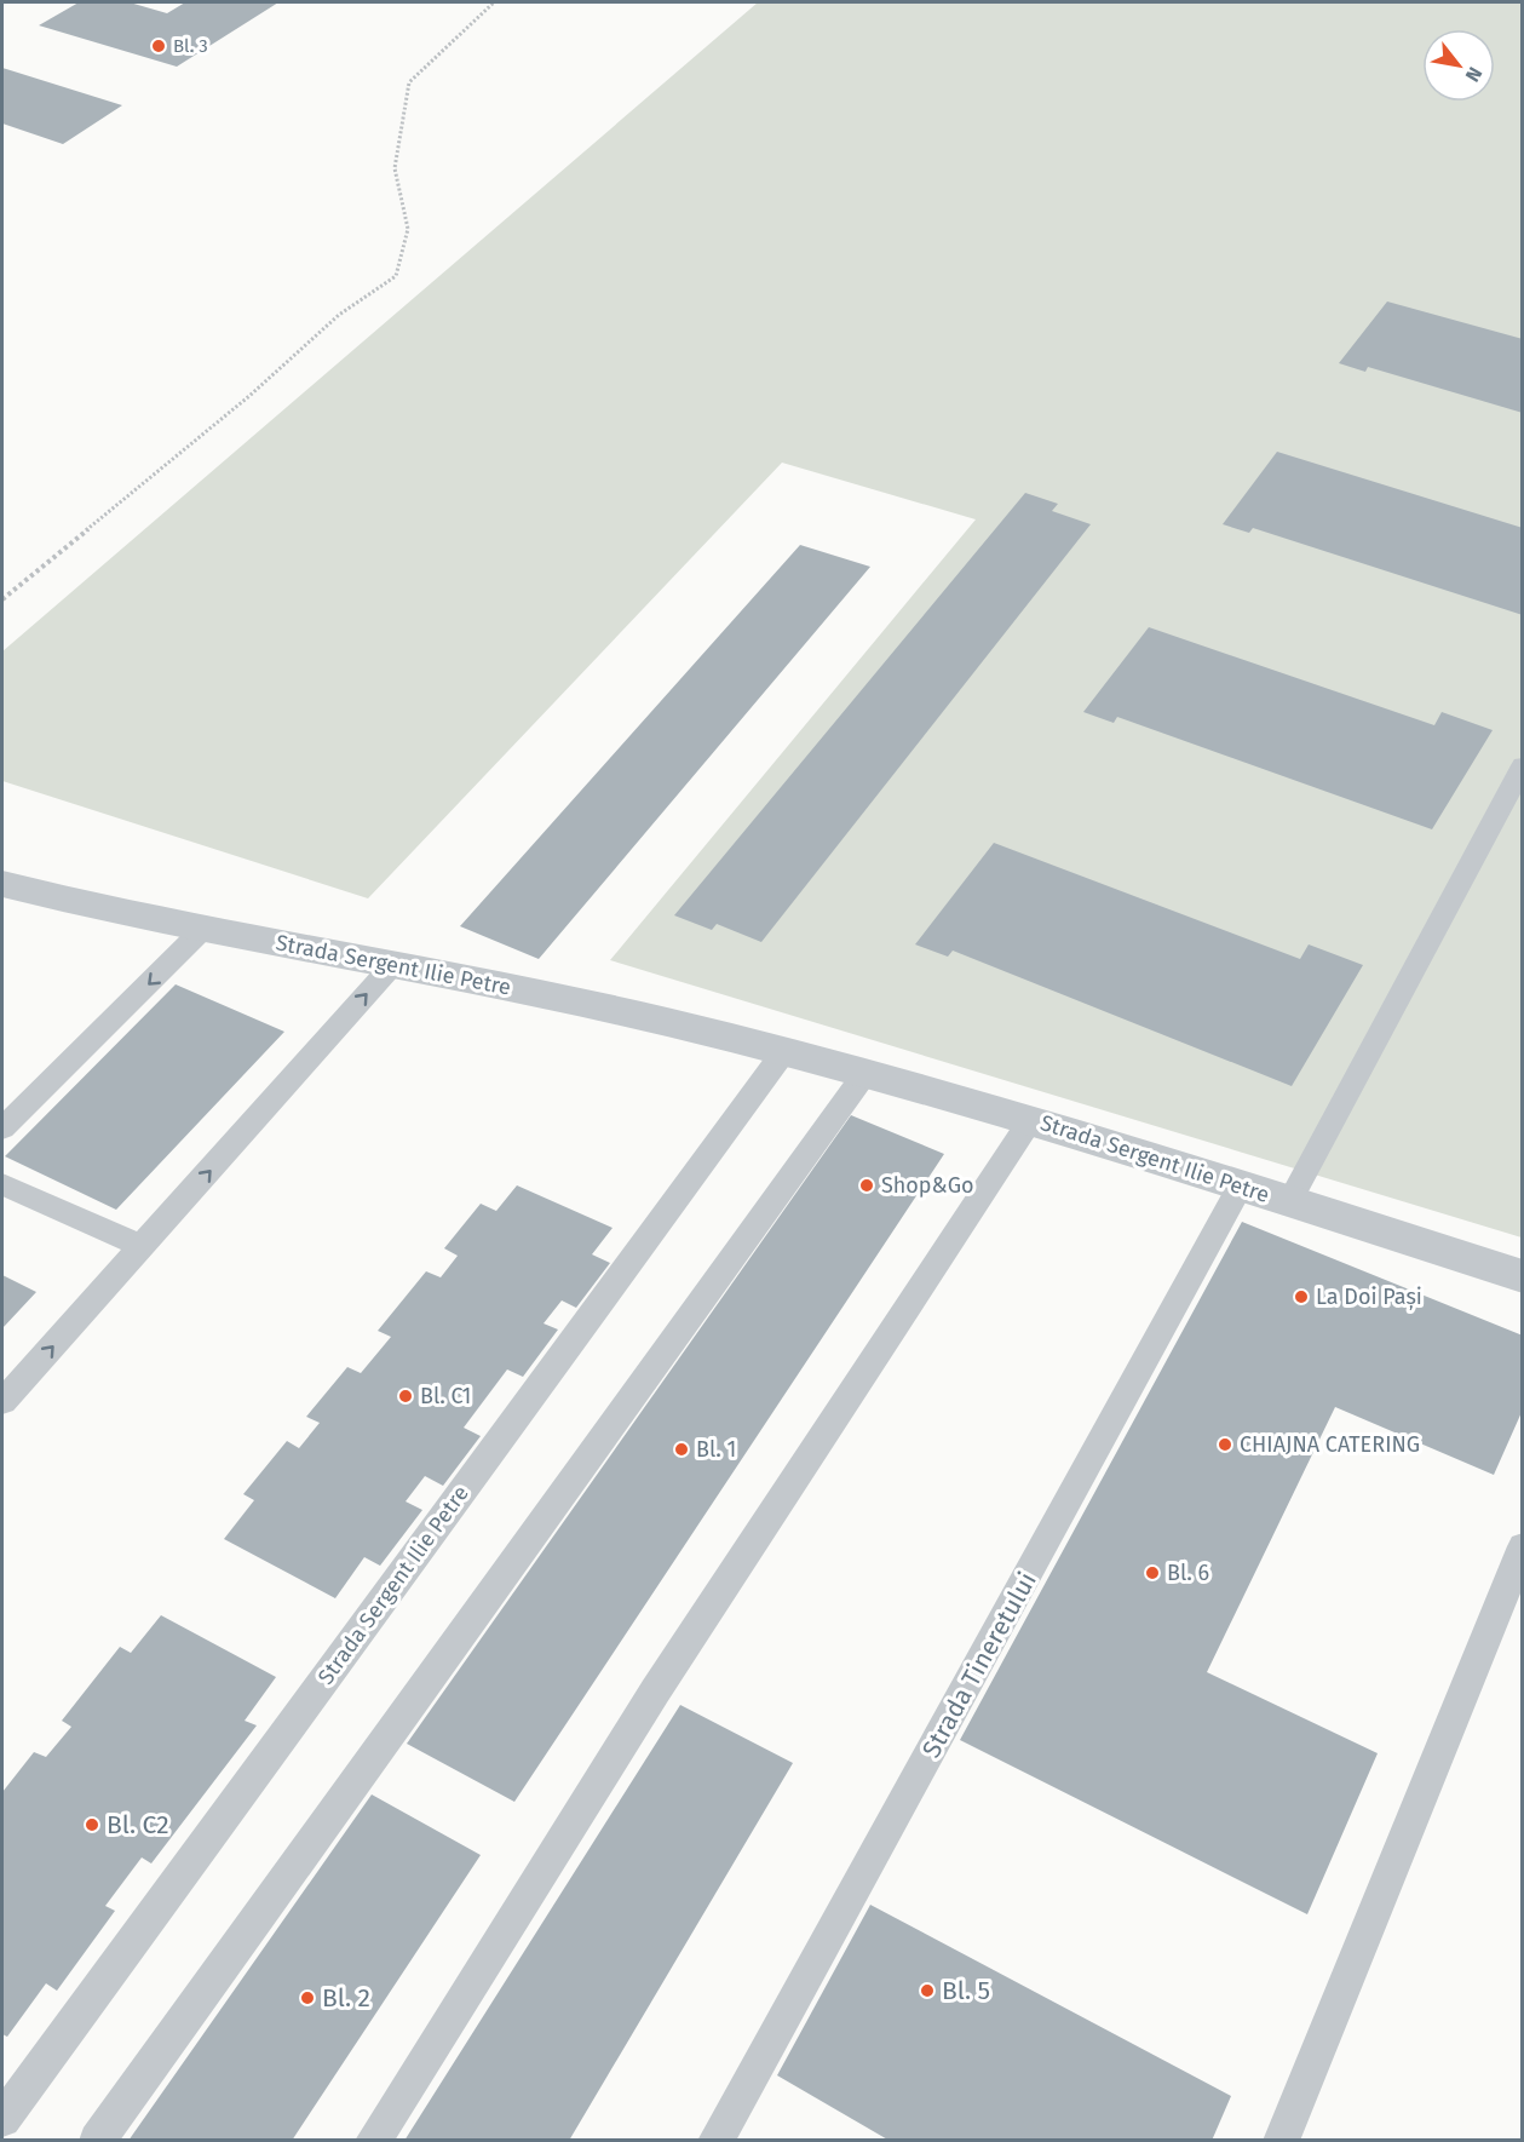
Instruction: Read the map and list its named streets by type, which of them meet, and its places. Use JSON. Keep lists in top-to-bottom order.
{
  "streets": {
    "street": ["Strada Sergent Ilie Petre"],
    "lane": ["Strada Tineretului"]
  },
  "crossings": [
    ["Strada Sergent Ilie Petre", "Strada Tineretului"]
  ],
  "places": [
    "Bl. 3",
    "Shop&Go",
    "La Doi Pași",
    "Bl. C1",
    "CHIAJNA CATERING",
    "Bl. 1",
    "Bl. 6",
    "Bl. C2",
    "Bl. 5",
    "Bl. 2"
  ],
  "north": "bottom right"
}
